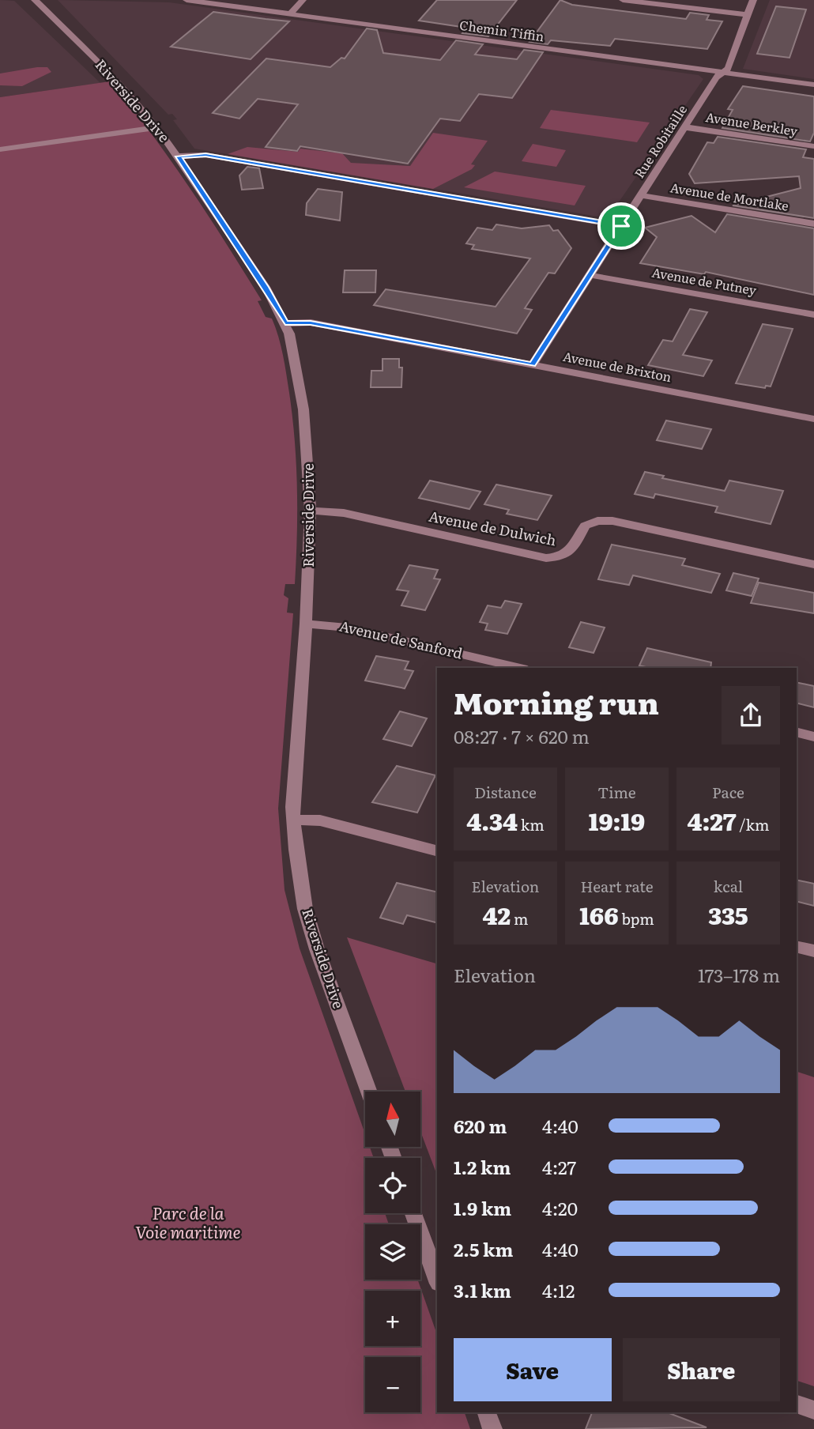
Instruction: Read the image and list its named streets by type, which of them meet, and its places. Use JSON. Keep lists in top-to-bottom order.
{
  "streets": {
    "street": [
      "Chemin Tiffin",
      "Riverside Drive",
      "Avenue Berkley",
      "Rue Robitaille",
      "Avenue de Mortlake",
      "Avenue de Putney",
      "Avenue de Brixton",
      "Avenue de Dulwich",
      "Avenue de Sanford"
    ]
  },
  "crossings": [
    ["Chemin Tiffin", "Rue Robitaille"],
    ["Riverside Drive", "Avenue de Brixton"],
    ["Riverside Drive", "Avenue de Dulwich"],
    ["Riverside Drive", "Avenue de Sanford"],
    ["Avenue Berkley", "Rue Robitaille"],
    ["Rue Robitaille", "Avenue de Mortlake"],
    ["Rue Robitaille", "Avenue de Putney"],
    ["Rue Robitaille", "Avenue de Brixton"]
  ],
  "parks": ["Parc de la Voie maritime"],
  "north": "top",
  "page": {
    "heading": ["Morning run", "08:27 · 7 × 620 m"],
    "stats": [
      ["Distance", "4.34 km"],
      ["Time", "19:19"],
      ["Pace", "4:27 /km"],
      ["Elevation", "42 m"],
      ["Heart rate", "166 bpm"],
      ["kcal", "335"]
    ],
    "chart": ["Elevation", "173–178 m"],
    "map_buttons": ["+", "−"],
    "list": [
      {
        "name": "620 m",
        "note": "4:40"
      },
      {
        "name": "1.2 km",
        "note": "4:27"
      },
      {
        "name": "1.9 km",
        "note": "4:20"
      },
      {
        "name": "2.5 km",
        "note": "4:40"
      },
      {
        "name": "3.1 km",
        "note": "4:12"
      }
    ],
    "buttons": ["Save", "Share"]
  }
}
